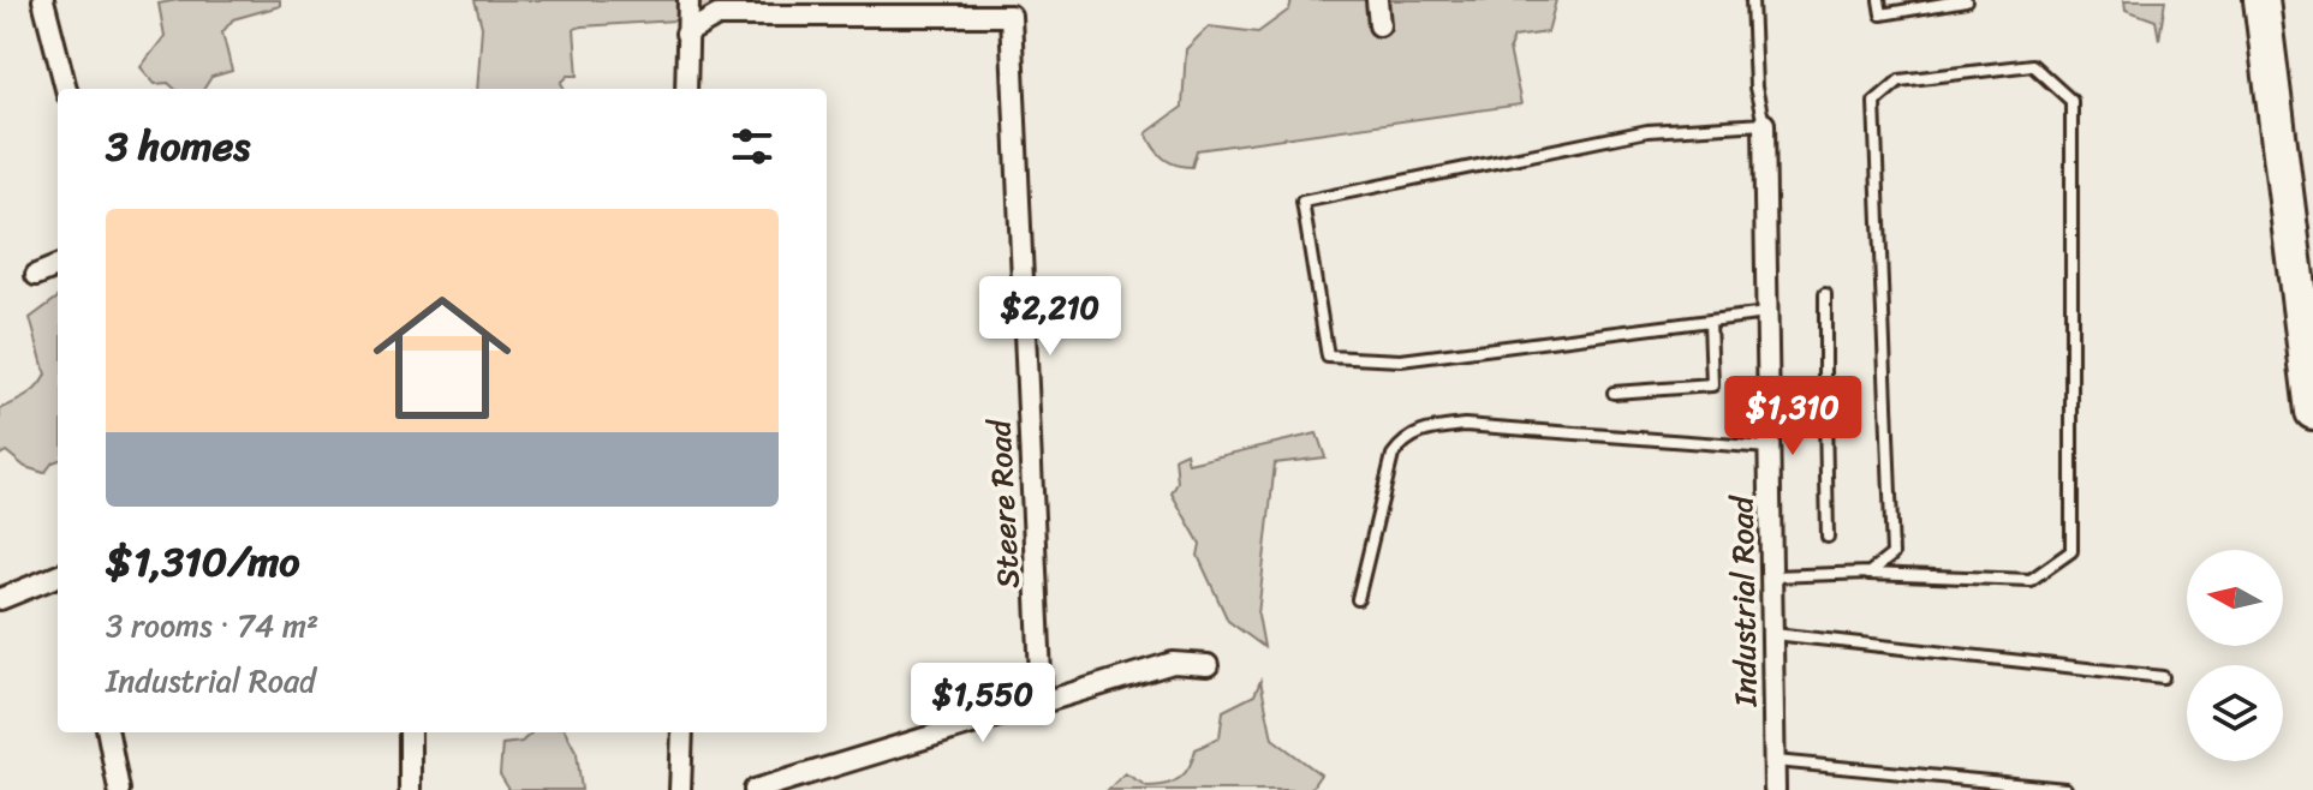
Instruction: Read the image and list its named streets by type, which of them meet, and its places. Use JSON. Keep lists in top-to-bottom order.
{
  "streets": {
    "street": ["Steere Road", "Industrial Road"]
  },
  "north": "left",
  "page": {
    "heading": "3 homes",
    "list": [
      {
        "name": "$1,310/mo",
        "note": "3 rooms · 74 m² · Industrial Road"
      }
    ],
    "price": ["$2,210", "$1,310", "$1,550"]
  }
}
